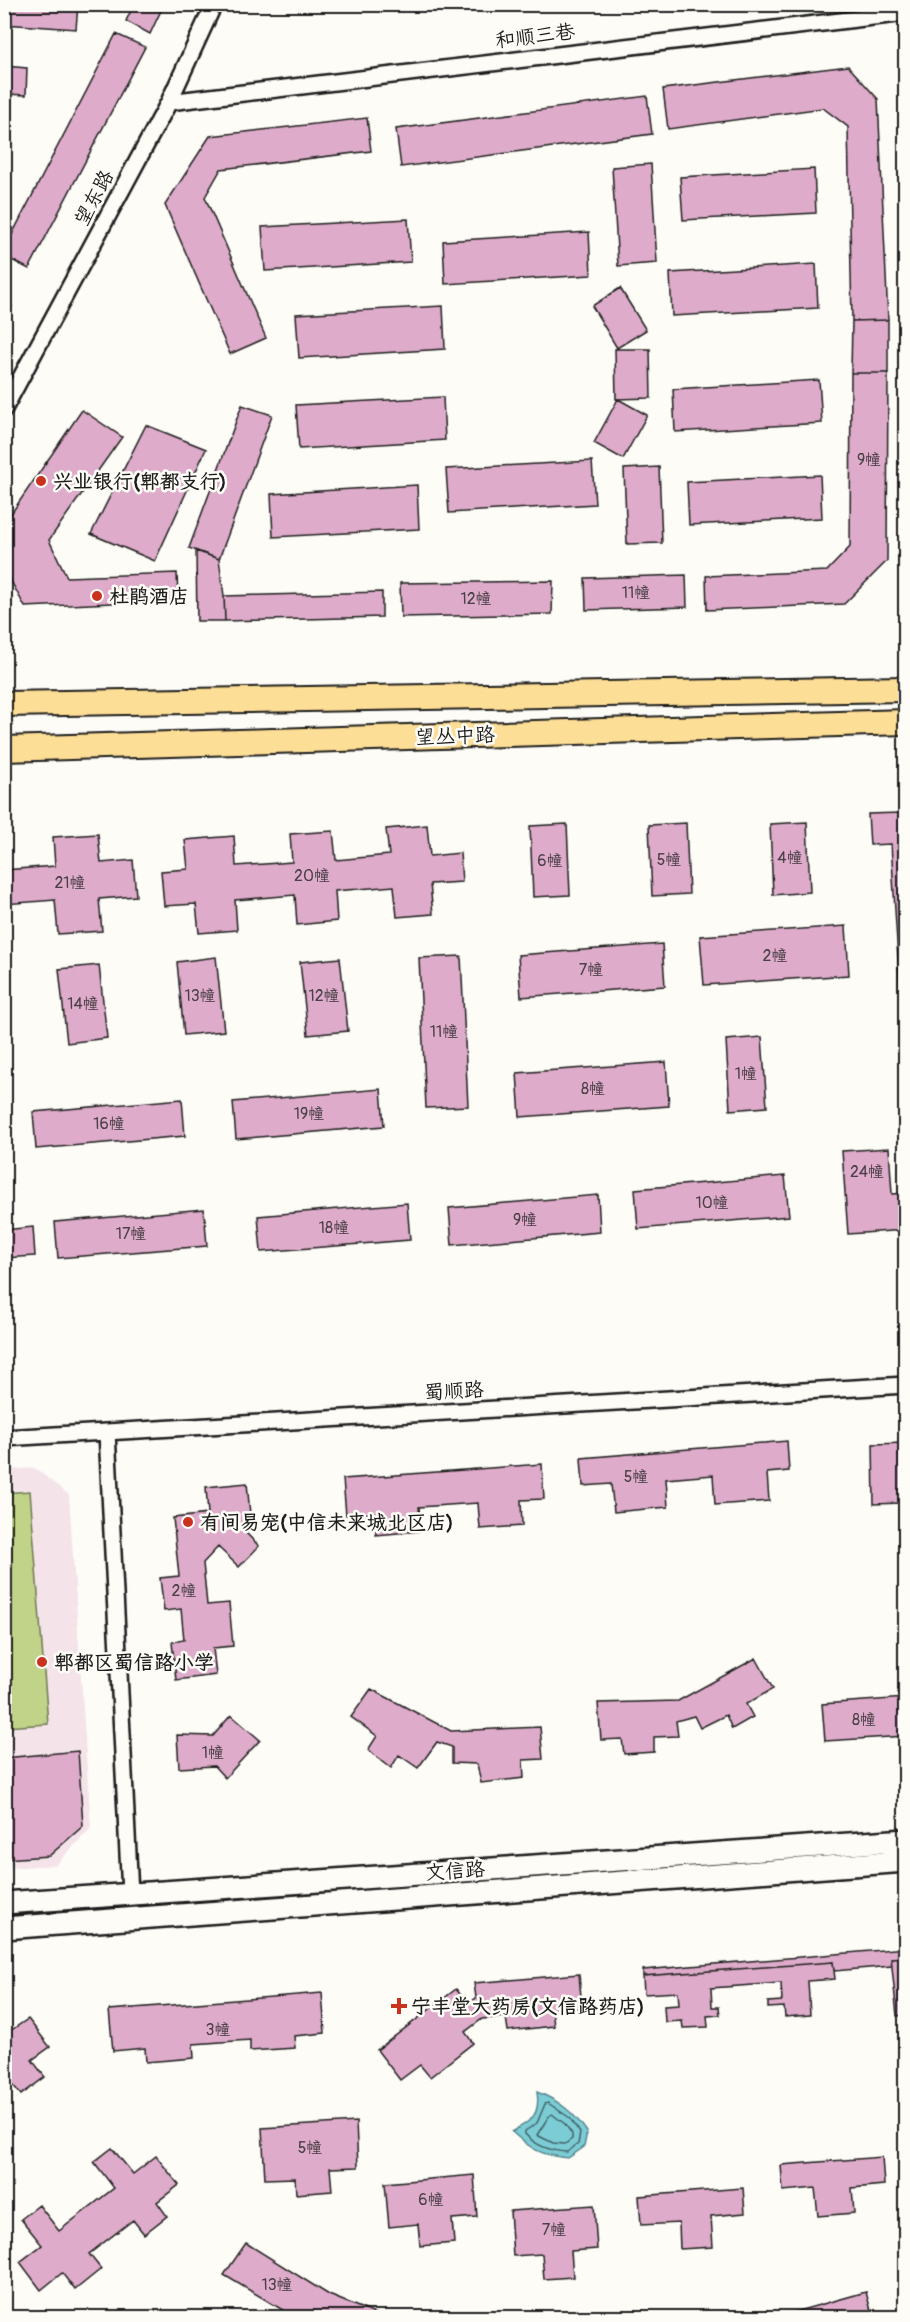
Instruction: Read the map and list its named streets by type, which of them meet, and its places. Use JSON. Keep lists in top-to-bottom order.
{
  "streets": {
    "main road": ["望丛中路", "文信路"],
    "street": ["和顺三巷", "望东路", "蜀顺路"]
  },
  "crossings": [
    ["和顺三巷", "望东路"]
  ],
  "places": {
    "other": [
      "兴业银行(郫都支行)",
      "杜鹃酒店",
      "有间易宠(中信未来城北区店)",
      "郫都区蜀信路小学"
    ],
    "health": ["宁丰堂大药房(文信路药店)"]
  },
  "house_numbers": [
    "9幢",
    "11幢",
    "12幢",
    "4幢",
    "5幢",
    "6幢",
    "20幢",
    "21幢",
    "2幢",
    "7幢",
    "13幢",
    "12幢",
    "14幢",
    "11幢",
    "1幢",
    "8幢",
    "19幢",
    "16幢",
    "24幢",
    "10幢",
    "9幢",
    "18幢",
    "17幢",
    "5幢",
    "2幢",
    "8幢",
    "1幢",
    "3幢",
    "5幢",
    "6幢",
    "7幢",
    "13幢"
  ]
}
